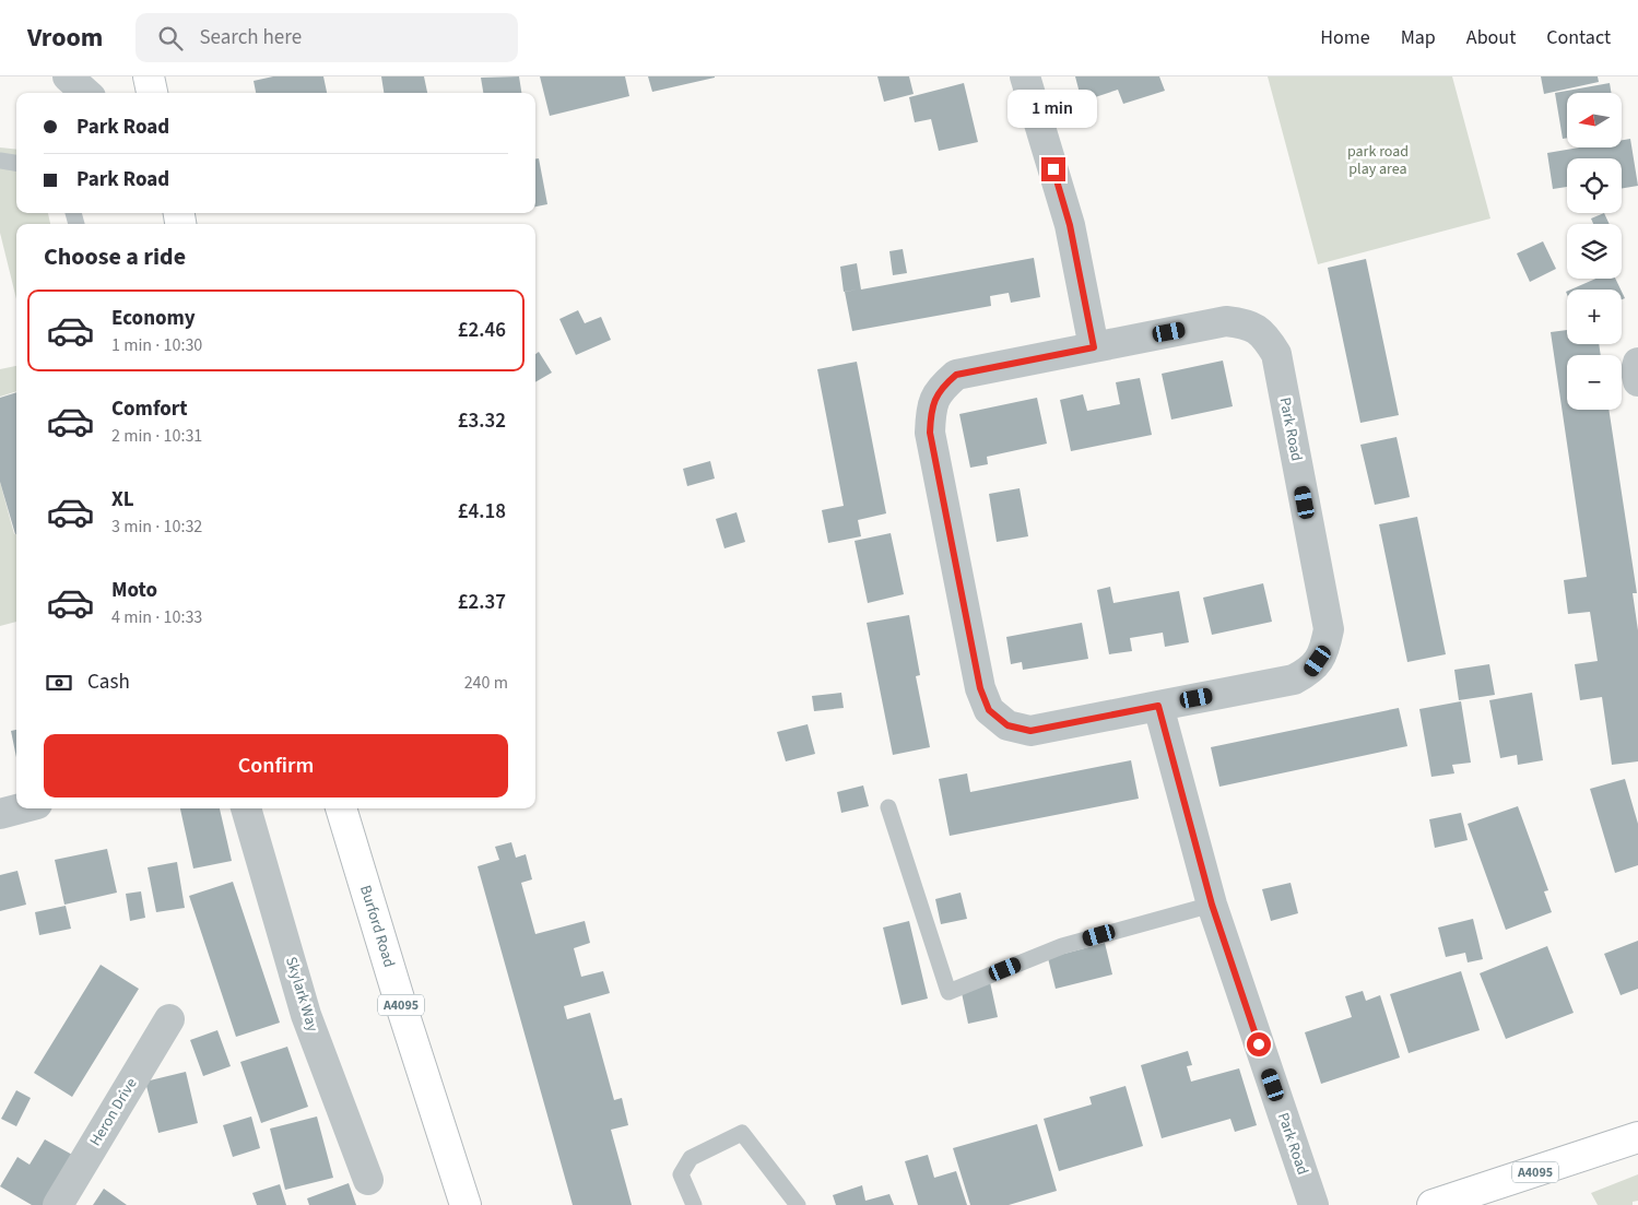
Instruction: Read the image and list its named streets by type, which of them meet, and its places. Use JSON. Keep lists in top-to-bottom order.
{
  "streets": {
    "main road": ["Burford Road", "A4095"],
    "street": ["Park Road", "Skylark Way", "Heron Drive"]
  },
  "parks": ["park road play area"],
  "north": "left",
  "page": {
    "header": "Vroom",
    "search": "Search here",
    "nav": [
      "Home",
      "Map",
      "About",
      "Contact"
    ],
    "bubble": "1 min",
    "map_buttons": ["+", "−"],
    "banner": ["Park Road", "Park Road"],
    "heading": "Choose a ride",
    "list": [
      {
        "name": "Economy",
        "note": "1 min · 10:30",
        "value": "£2.46"
      },
      {
        "name": "Comfort",
        "note": "2 min · 10:31",
        "value": "£3.32"
      },
      {
        "name": "XL",
        "note": "3 min · 10:32",
        "value": "£4.18"
      },
      {
        "name": "Moto",
        "note": "4 min · 10:33",
        "value": "£2.37"
      }
    ],
    "pay": ["Cash", "240 m"],
    "buttons": "Confirm"
  }
}
